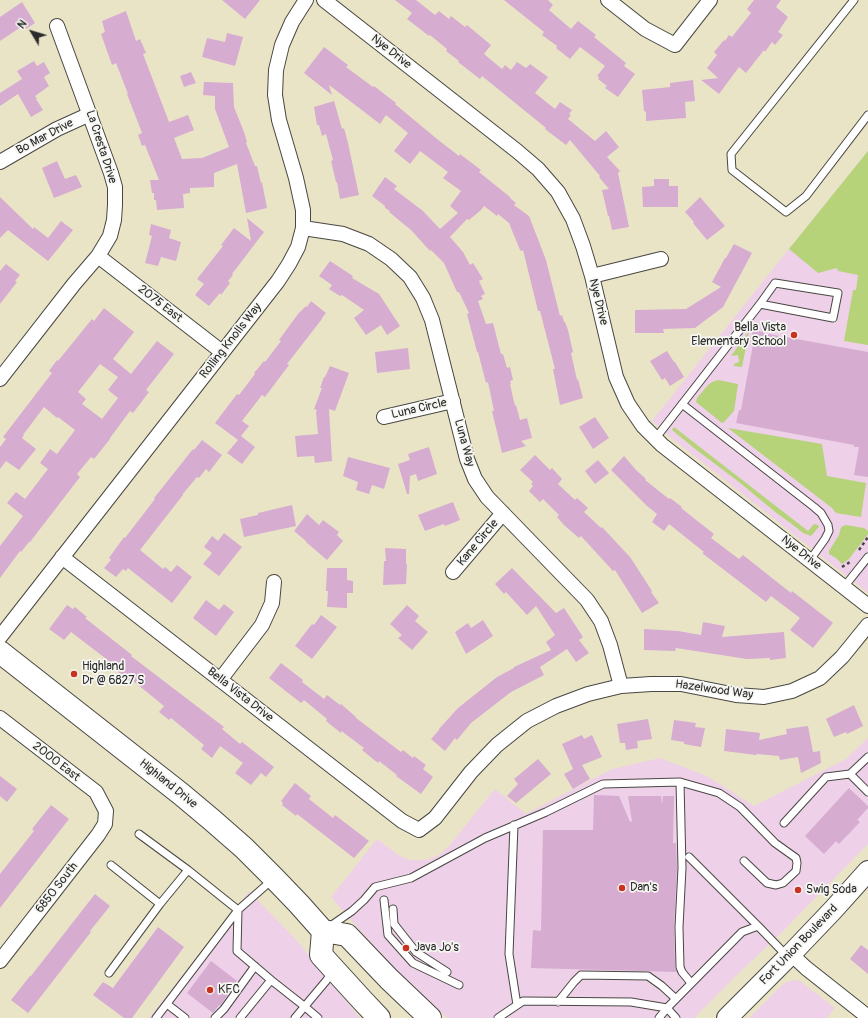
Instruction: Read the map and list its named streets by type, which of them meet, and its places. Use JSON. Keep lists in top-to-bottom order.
{
  "streets": {
    "main road": ["Highland Drive", "Fort Union Boulevard"],
    "street": [
      "Nye Drive",
      "Bo Mar Drive",
      "La Cresta Drive",
      "2075 East",
      "Rolling Knolls Way",
      "Luna Circle",
      "Luna Way",
      "Kane Circle",
      "Hazelwood Way",
      "Bella Vista Drive",
      "2000 East",
      "6850 South"
    ]
  },
  "crossings": [
    ["Bo Mar Drive", "La Cresta Drive"],
    ["La Cresta Drive", "2075 East"],
    ["2075 East", "Rolling Knolls Way"],
    ["Rolling Knolls Way", "Luna Way"],
    ["Rolling Knolls Way", "Bella Vista Drive"],
    ["Luna Circle", "Luna Way"],
    ["Luna Way", "Kane Circle"],
    ["Luna Way", "Hazelwood Way"],
    ["Hazelwood Way", "Bella Vista Drive"],
    ["2000 East", "6850 South"]
  ],
  "places": [
    "Bella Vista Elementary School",
    "Highland Dr @ 6827 S",
    "Dan's",
    "Swig Soda",
    "Java Jo's",
    "KFC"
  ],
  "north": "top left"
}
